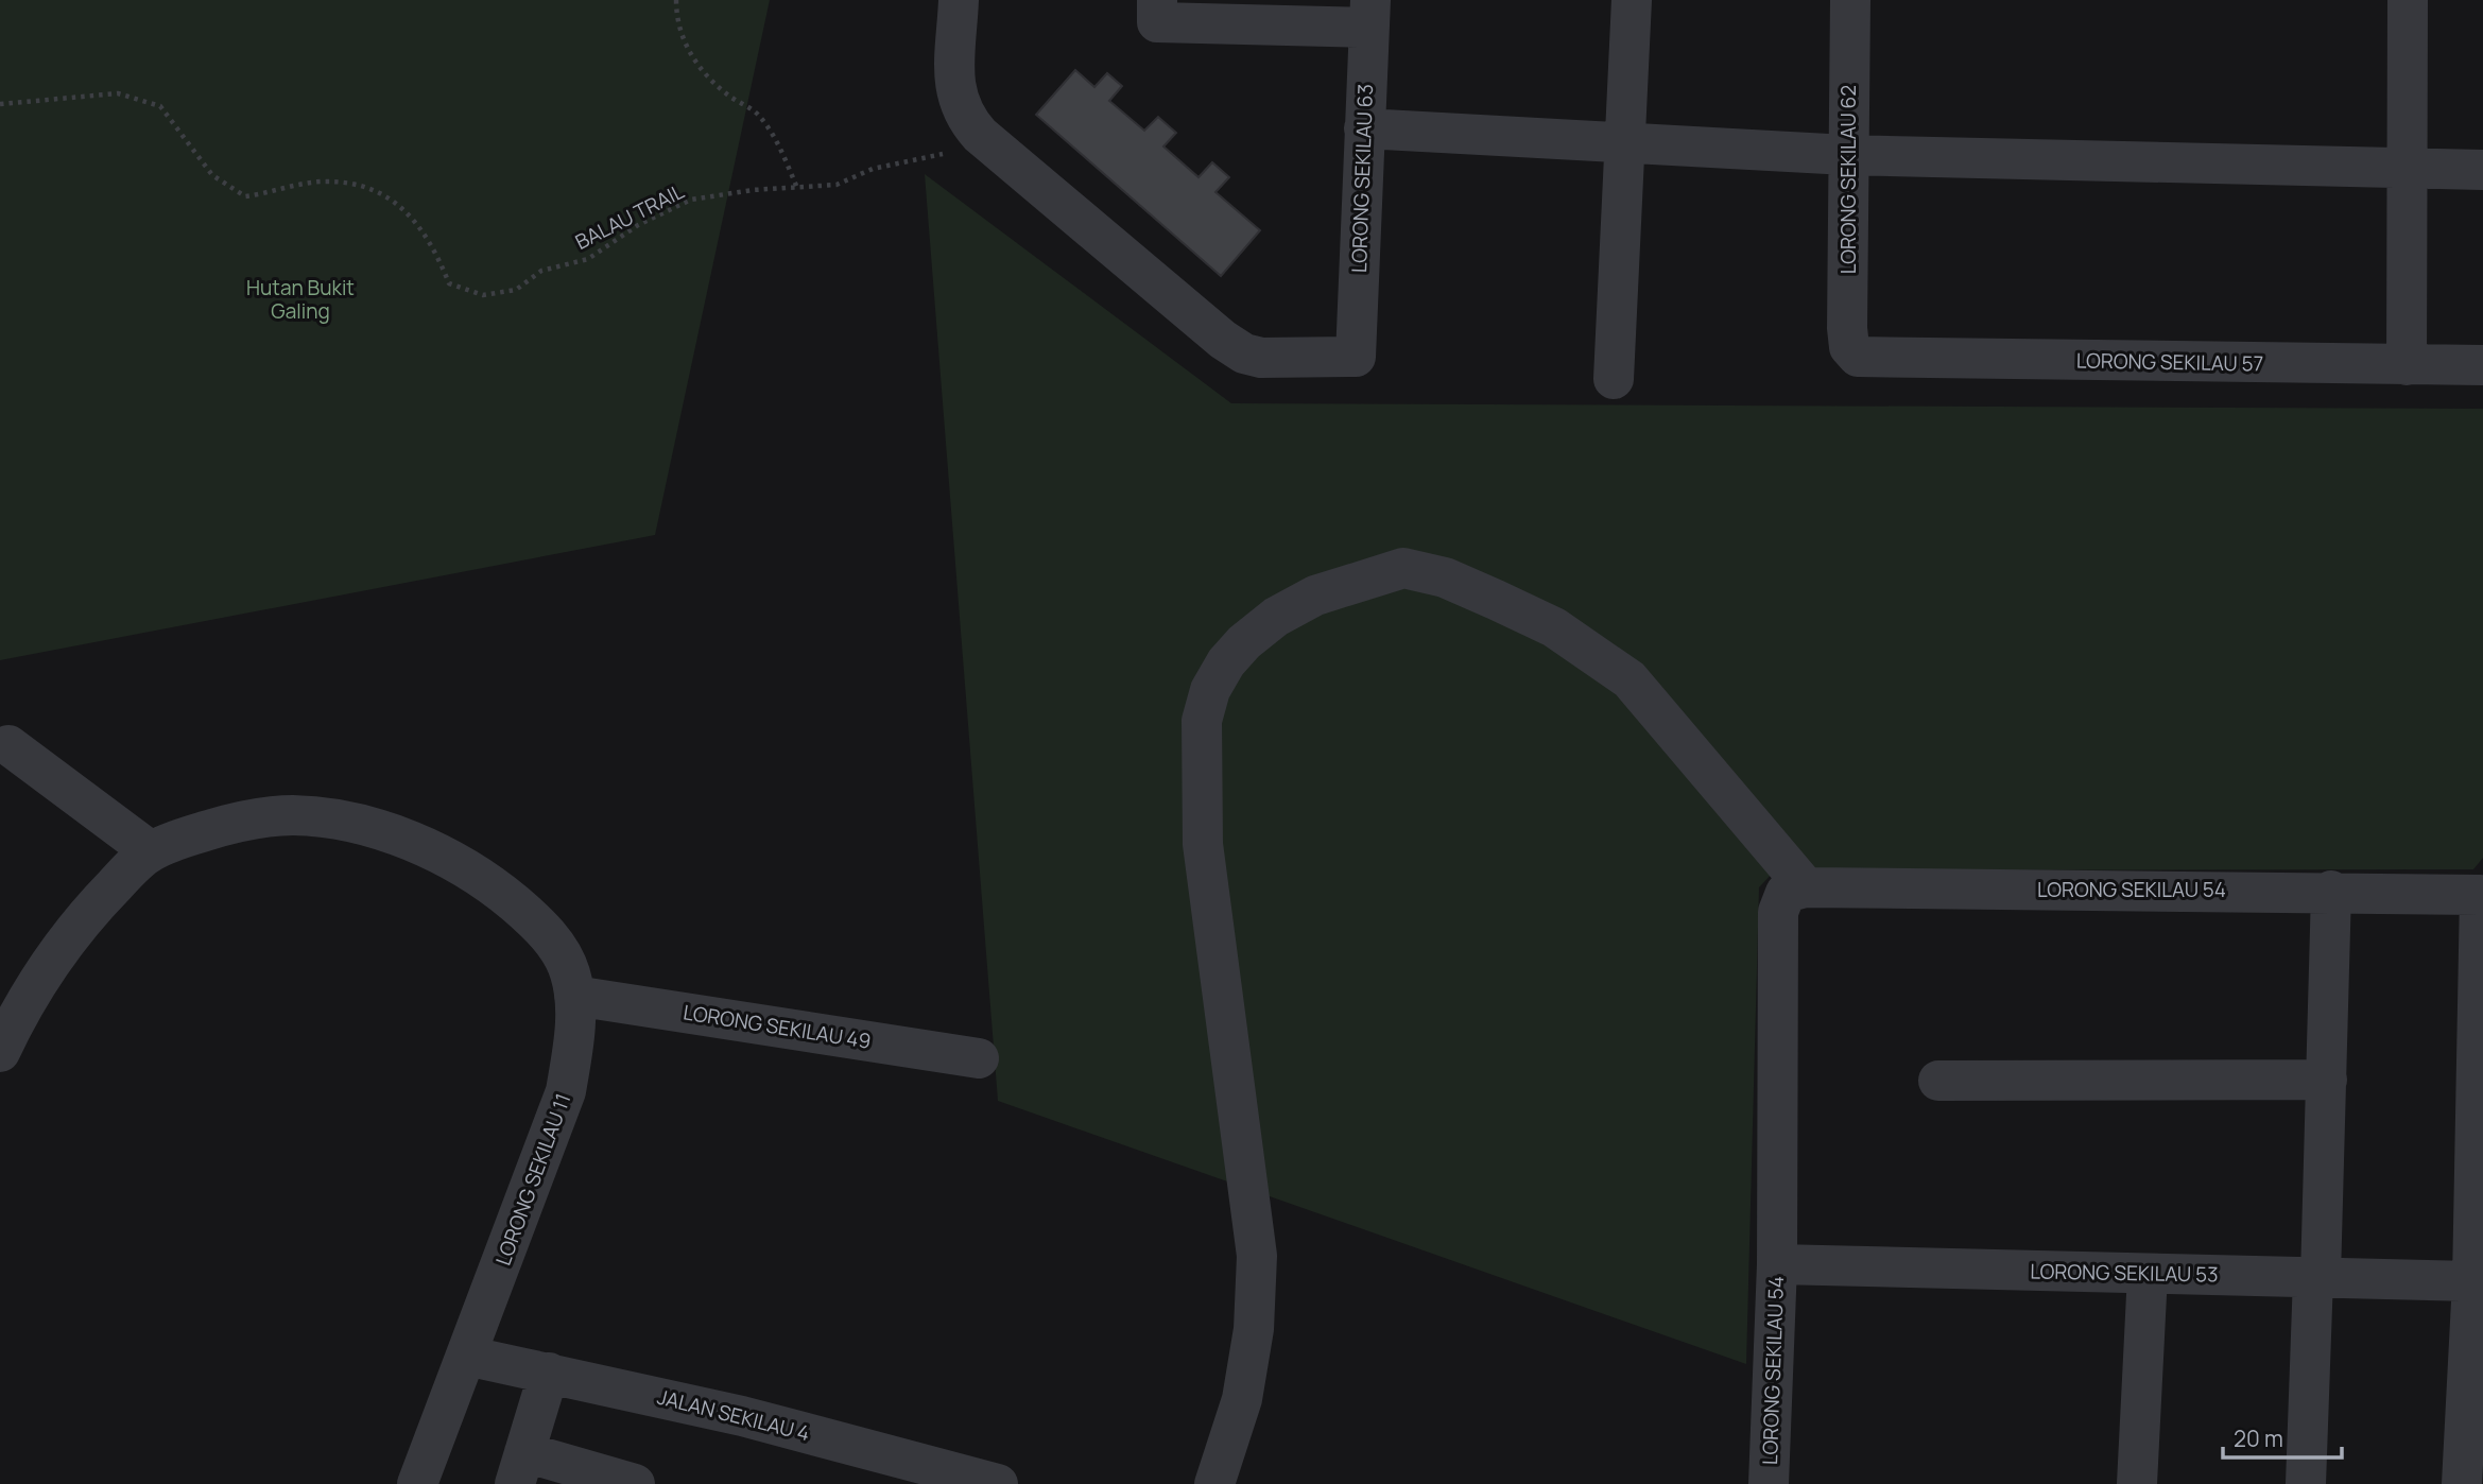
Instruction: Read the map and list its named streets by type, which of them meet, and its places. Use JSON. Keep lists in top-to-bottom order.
{
  "streets": {
    "street": [
      "LORONG SEKILAU 63",
      "LORONG SEKILAU 62",
      "LORONG SEKILAU 57",
      "LORONG SEKILAU 54",
      "LORONG SEKILAU 49",
      "LORONG SEKILAU 11",
      "LORONG SEKILAU 53",
      "JALAN SEKILAU 4"
    ],
    "path": ["BALAU TRAIL"]
  },
  "crossings": [
    ["LORONG SEKILAU 63", "BALAU TRAIL"],
    ["LORONG SEKILAU 62", "LORONG SEKILAU 57"],
    ["LORONG SEKILAU 54", "LORONG SEKILAU 53"],
    ["LORONG SEKILAU 49", "LORONG SEKILAU 11"],
    ["LORONG SEKILAU 11", "JALAN SEKILAU 4"]
  ],
  "parks": ["Hutan Bukit Galing"],
  "scale_bar": "20 m"
}
